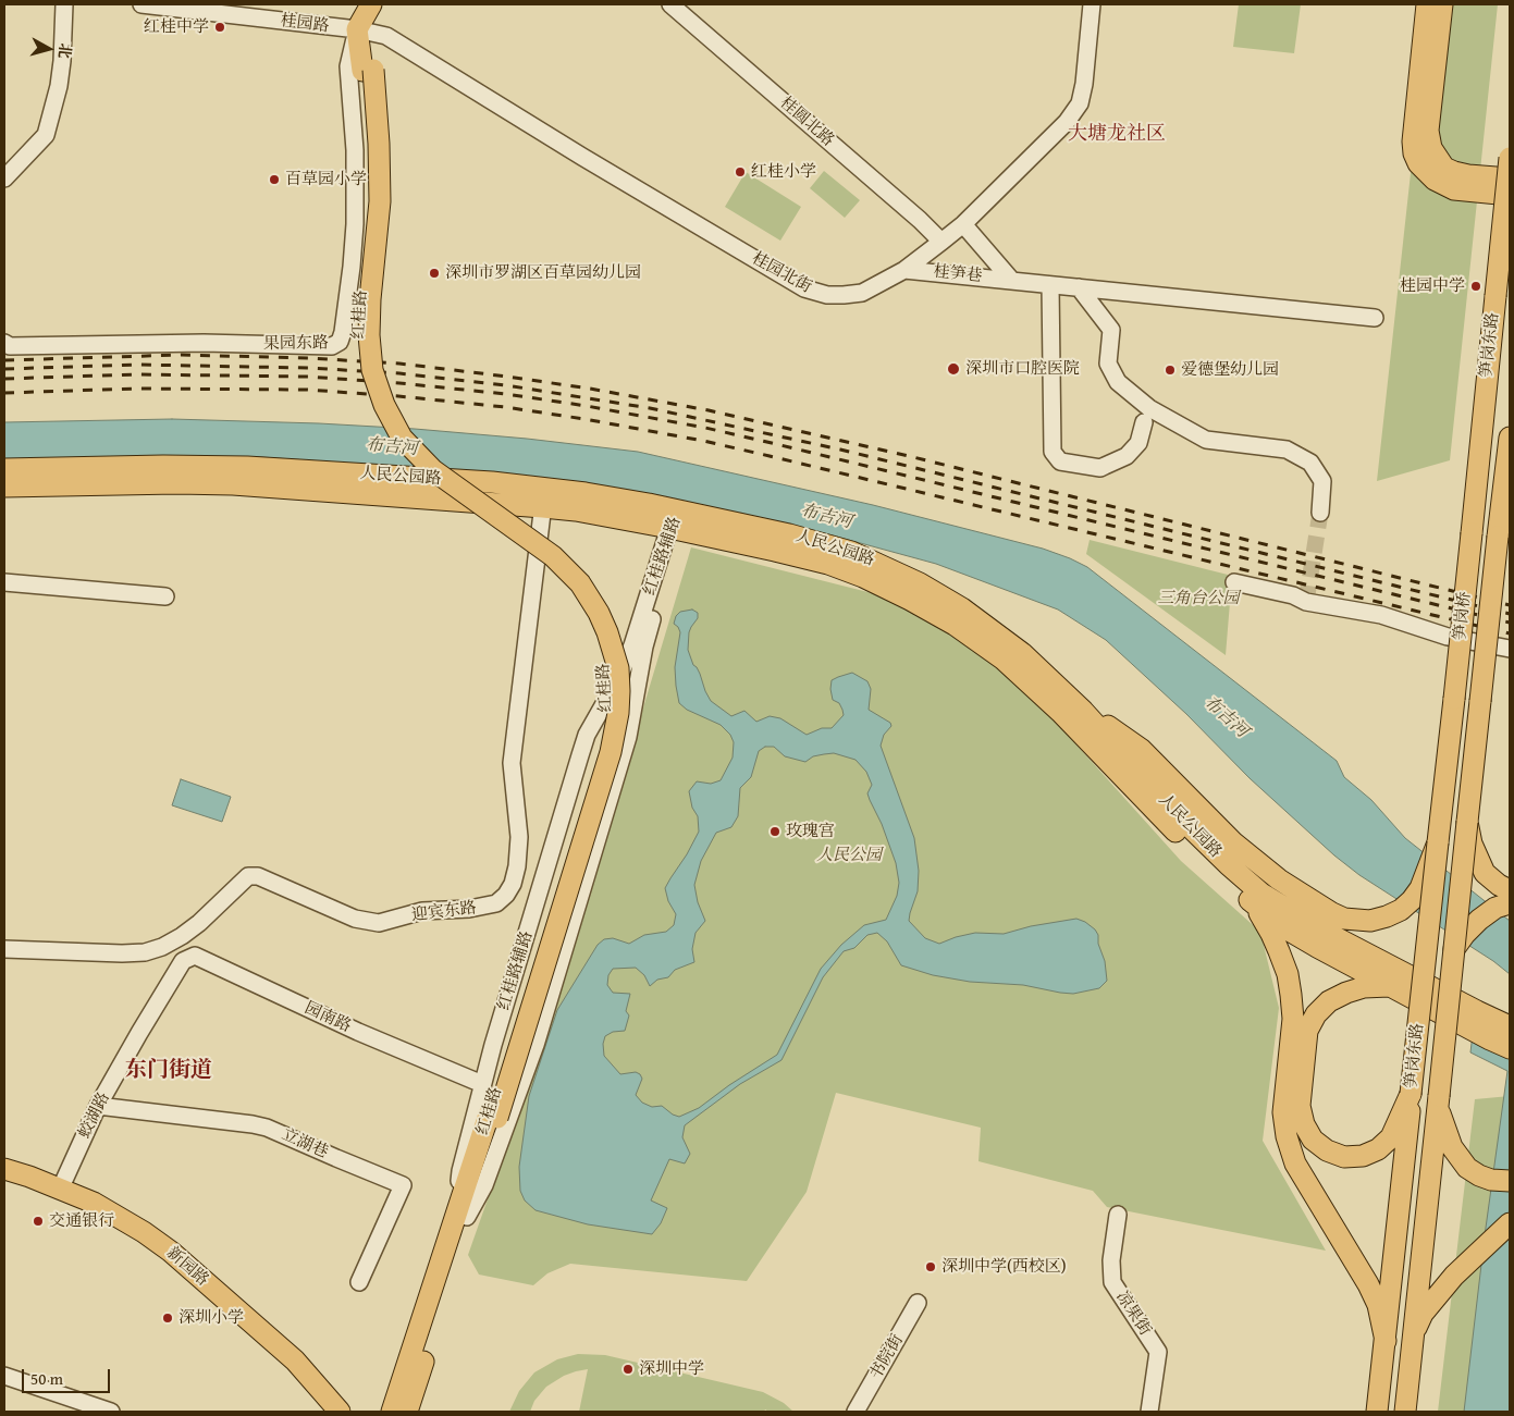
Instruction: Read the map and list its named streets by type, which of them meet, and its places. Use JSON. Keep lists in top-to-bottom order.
{
  "streets": {
    "main road": [
      "红桂路",
      "笋岗东路",
      "人民公园路",
      "笋岗桥",
      "新园路"
    ],
    "street": [
      "桂园路",
      "桂圆北路",
      "桂园北街",
      "桂笋巷",
      "果园东路",
      "红桂路辅路",
      "迎宾东路",
      "园南路",
      "蛟湖路",
      "立湖巷",
      "凉果街",
      "书院街"
    ]
  },
  "crossings": [
    ["桂园路", "桂园北街"],
    ["桂园路", "红桂路"],
    ["桂园路", "果园东路"],
    ["桂圆北路", "桂园北街"],
    ["桂园北街", "桂笋巷"],
    ["桂园北街", "红桂路"],
    ["桂园北街", "果园东路"],
    ["红桂路", "果园东路"],
    ["红桂路", "红桂路辅路"],
    ["笋岗东路", "笋岗桥"],
    ["人民公园路", "红桂路辅路"],
    ["人民公园路", "迎宾东路"],
    ["园南路", "蛟湖路"],
    ["蛟湖路", "立湖巷"],
    ["蛟湖路", "新园路"]
  ],
  "districts": ["大塘龙社区", "东门街道"],
  "water": ["布吉河"],
  "parks": ["三角台公园", "人民公园"],
  "places": [
    "红桂中学",
    "红桂小学",
    "百草园小学",
    "深圳市罗湖区百草园幼儿园",
    "桂园中学",
    "深圳市口腔医院",
    "爱德堡幼儿园",
    "玫瑰宫",
    "交通银行",
    "深圳中学(西校区)",
    "深圳小学",
    "深圳中学"
  ],
  "scale_bar": "50 m",
  "north": "right"
}
